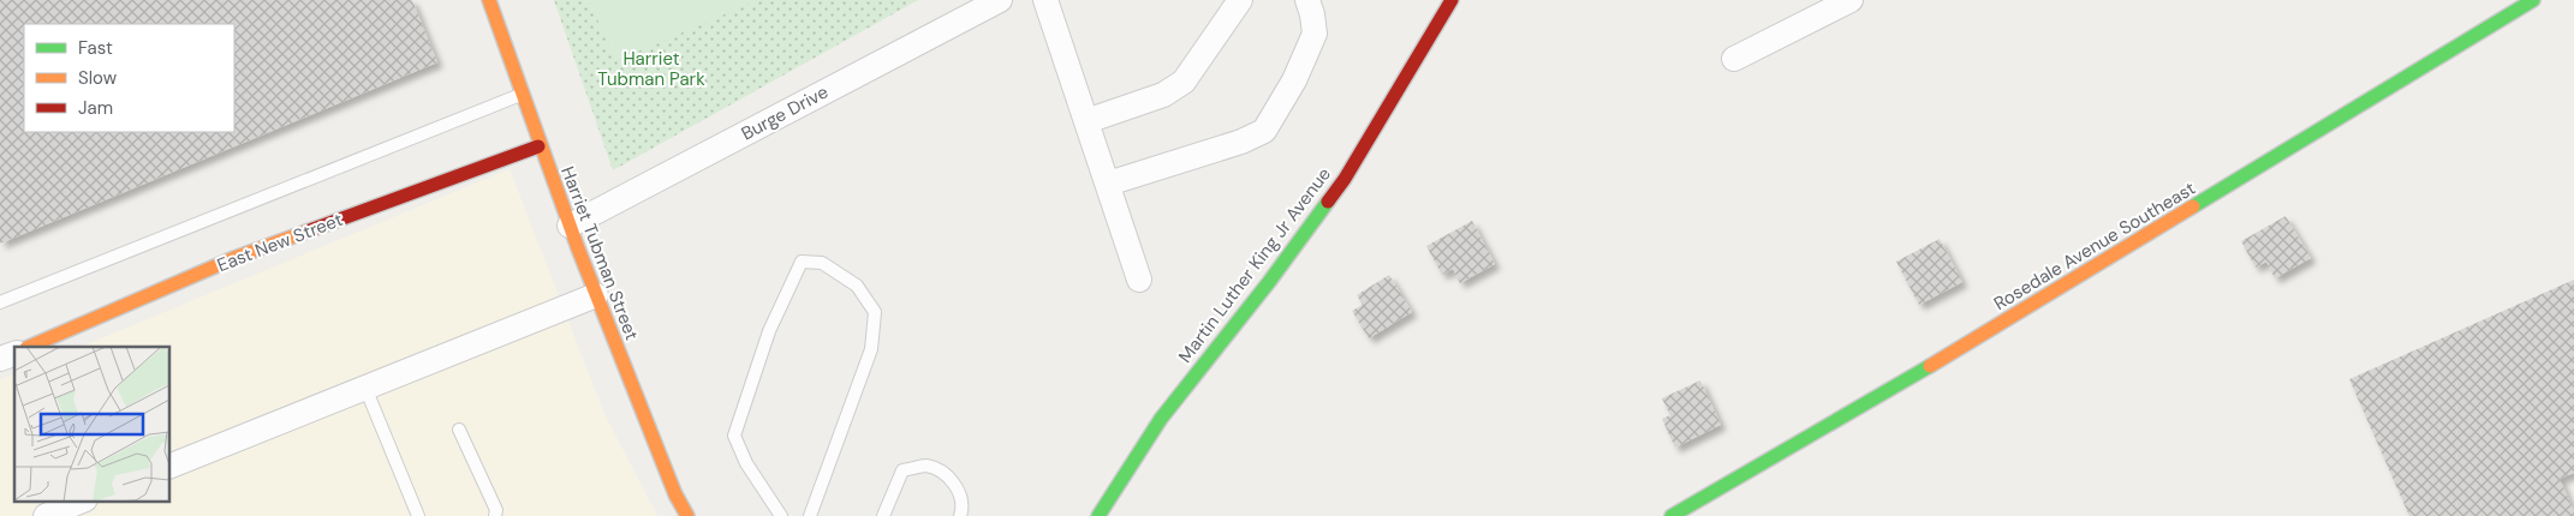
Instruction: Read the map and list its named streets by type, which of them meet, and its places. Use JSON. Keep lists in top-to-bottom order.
{
  "streets": {
    "street": [
      "Burge Drive",
      "East New Street",
      "Rosedale Avenue Southeast",
      "Harriet Tubman Street",
      "Martin Luther King Jr Avenue"
    ]
  },
  "crossings": [
    ["Burge Drive", "Harriet Tubman Street"],
    ["East New Street", "Harriet Tubman Street"]
  ],
  "parks": ["Harriet Tubman Park"],
  "legend": ["Fast", "Slow", "Jam"]
}
